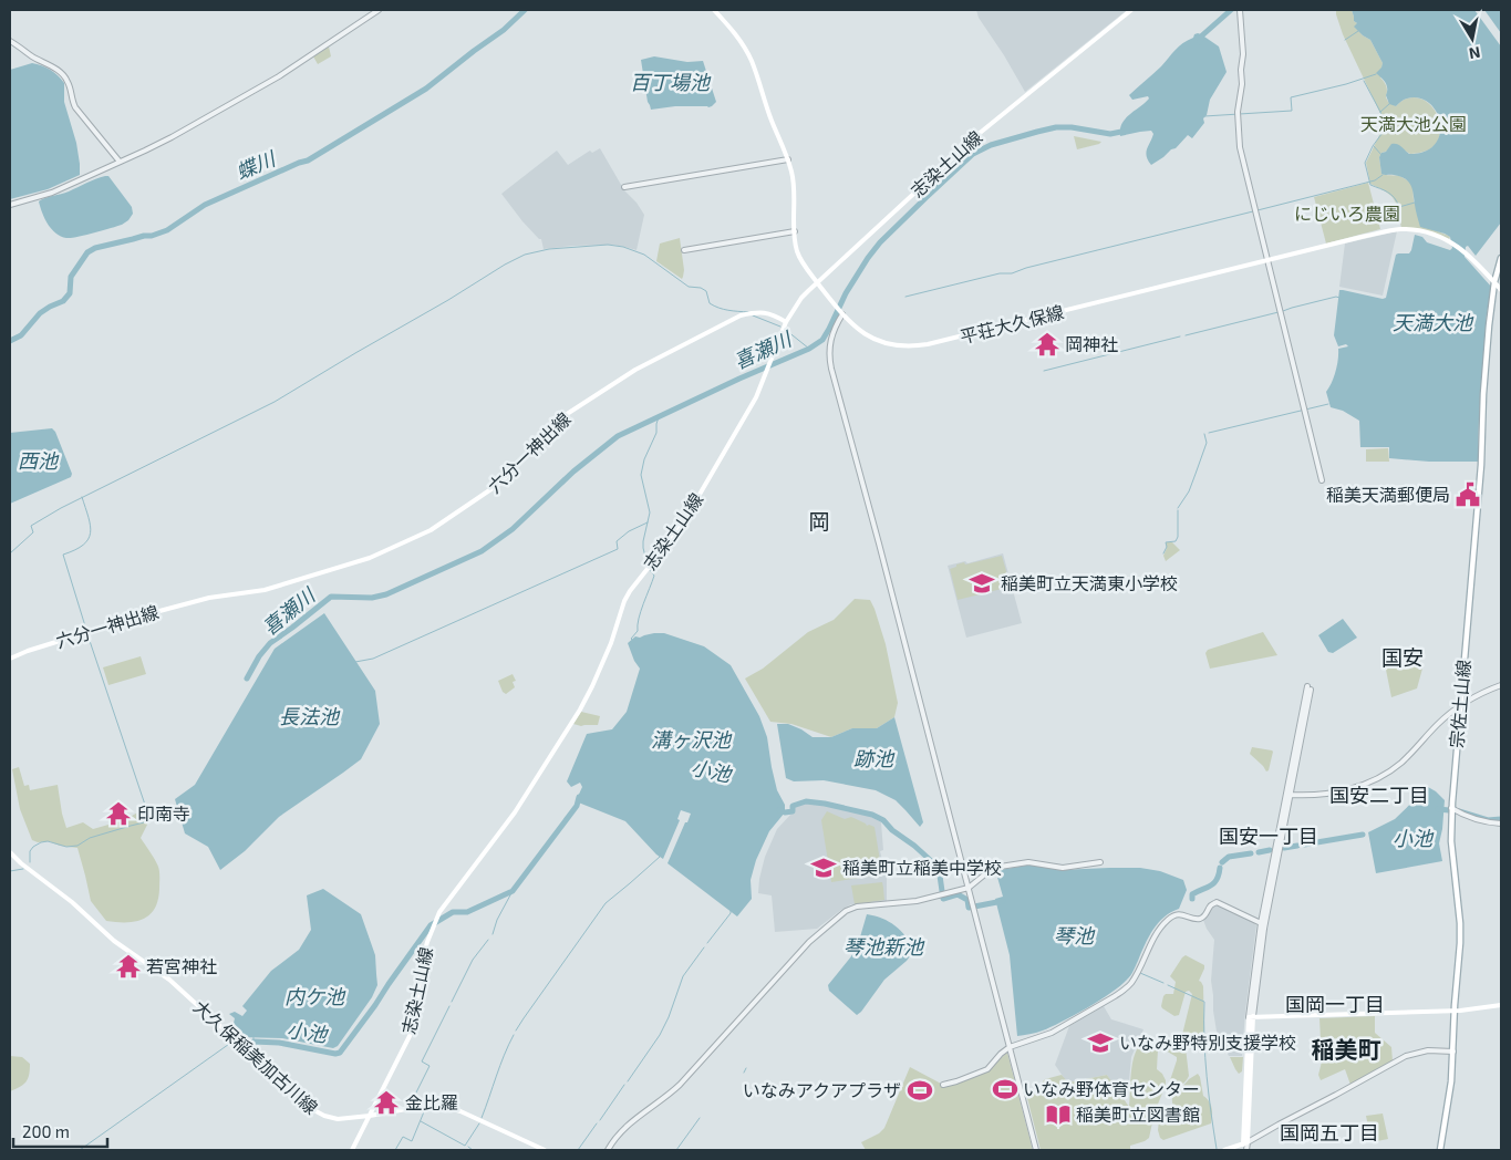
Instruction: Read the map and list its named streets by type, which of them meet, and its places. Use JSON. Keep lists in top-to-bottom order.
{
  "streets": {
    "main road": [
      "志染土山線",
      "平荘大久保線",
      "六分一神出線",
      "宗佐土山線",
      "大久保稲美加古川線"
    ]
  },
  "crossings": [
    ["志染土山線", "平荘大久保線"],
    ["志染土山線", "六分一神出線"],
    ["志染土山線", "大久保稲美加古川線"],
    ["平荘大久保線", "宗佐土山線"]
  ],
  "districts": [
    "岡",
    "国安",
    "国安二丁目",
    "国安一丁目",
    "国岡一丁目",
    "稲美町",
    "国岡五丁目"
  ],
  "water": [
    "百丁場池",
    "蝶川",
    "天満大池",
    "喜瀬川",
    "西池",
    "長法池",
    "溝ヶ沢池",
    "跡池",
    "小池",
    "琴池",
    "琴池新池",
    "内ケ池"
  ],
  "parks": ["天満大池公園", "にじいろ農園"],
  "places": {
    "temple": [
      "岡神社",
      "印南寺",
      "若宮神社",
      "金比羅"
    ],
    "public building": ["稲美天満郵便局"],
    "school or university": ["稲美町立天満東小学校", "稲美町立稲美中学校", "いなみ野特別支援学校"],
    "sports": ["いなみ野体育センター", "いなみアクアプラザ"],
    "library": ["稲美町立図書館"]
  },
  "scale_bar": "200 m",
  "north": "bottom"
}
